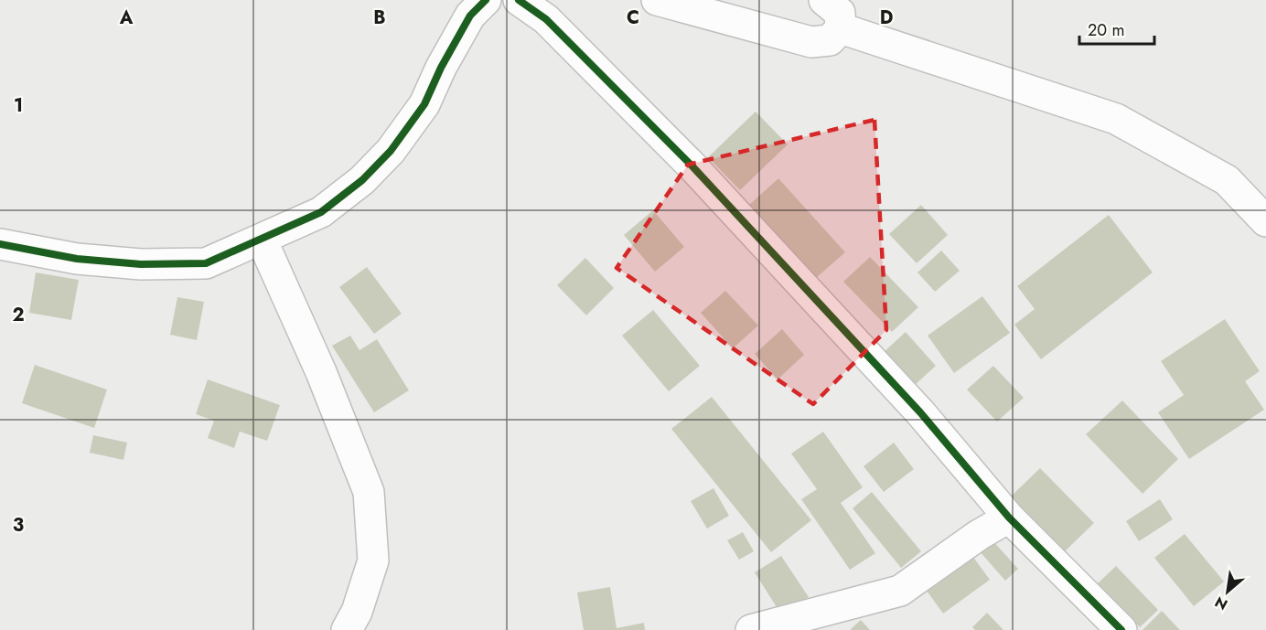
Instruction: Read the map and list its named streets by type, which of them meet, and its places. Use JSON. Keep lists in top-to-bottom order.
{
  "scale_bar": "20 m",
  "north": "bottom left",
  "grid": {
    "columns": [
      "A",
      "B",
      "C",
      "D"
    ],
    "rows": ["1", "2", "3"]
  }
}
